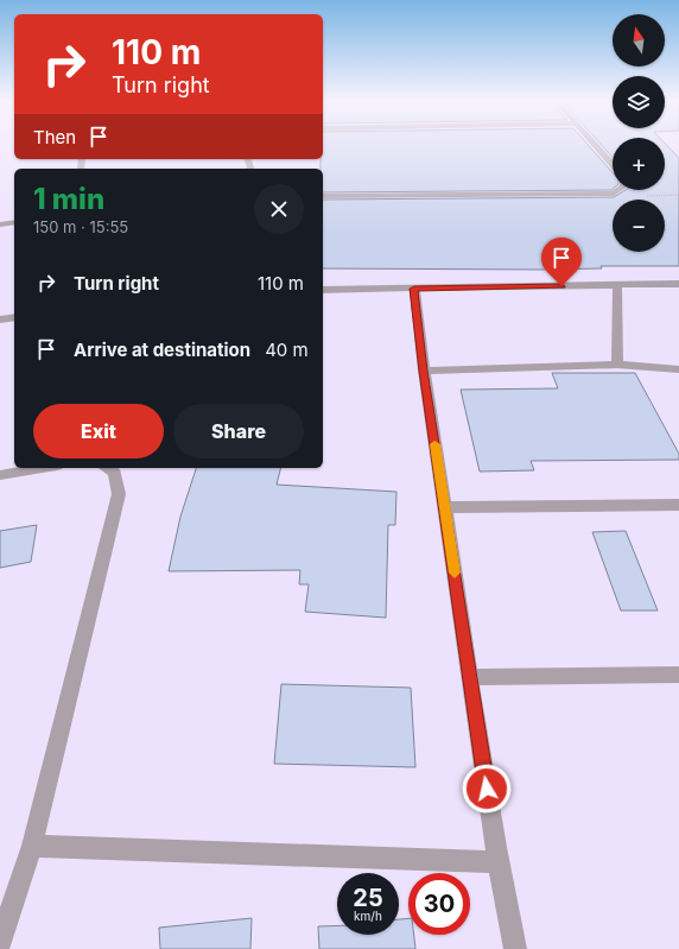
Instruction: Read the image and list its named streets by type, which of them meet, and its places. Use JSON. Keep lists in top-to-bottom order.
{
  "north": "top",
  "page": {
    "map_buttons": ["+", "−"],
    "turn": ["110 m", "Turn right"],
    "then": "Then",
    "heading": ["1 min", "150 m · 15:55"],
    "list": [
      {
        "name": "Turn right",
        "value": "110 m"
      },
      {
        "name": "Arrive at destination",
        "value": "40 m"
      }
    ],
    "buttons": ["Exit", "Share"],
    "speed": "25 km/h",
    "limit": "30"
  }
}
